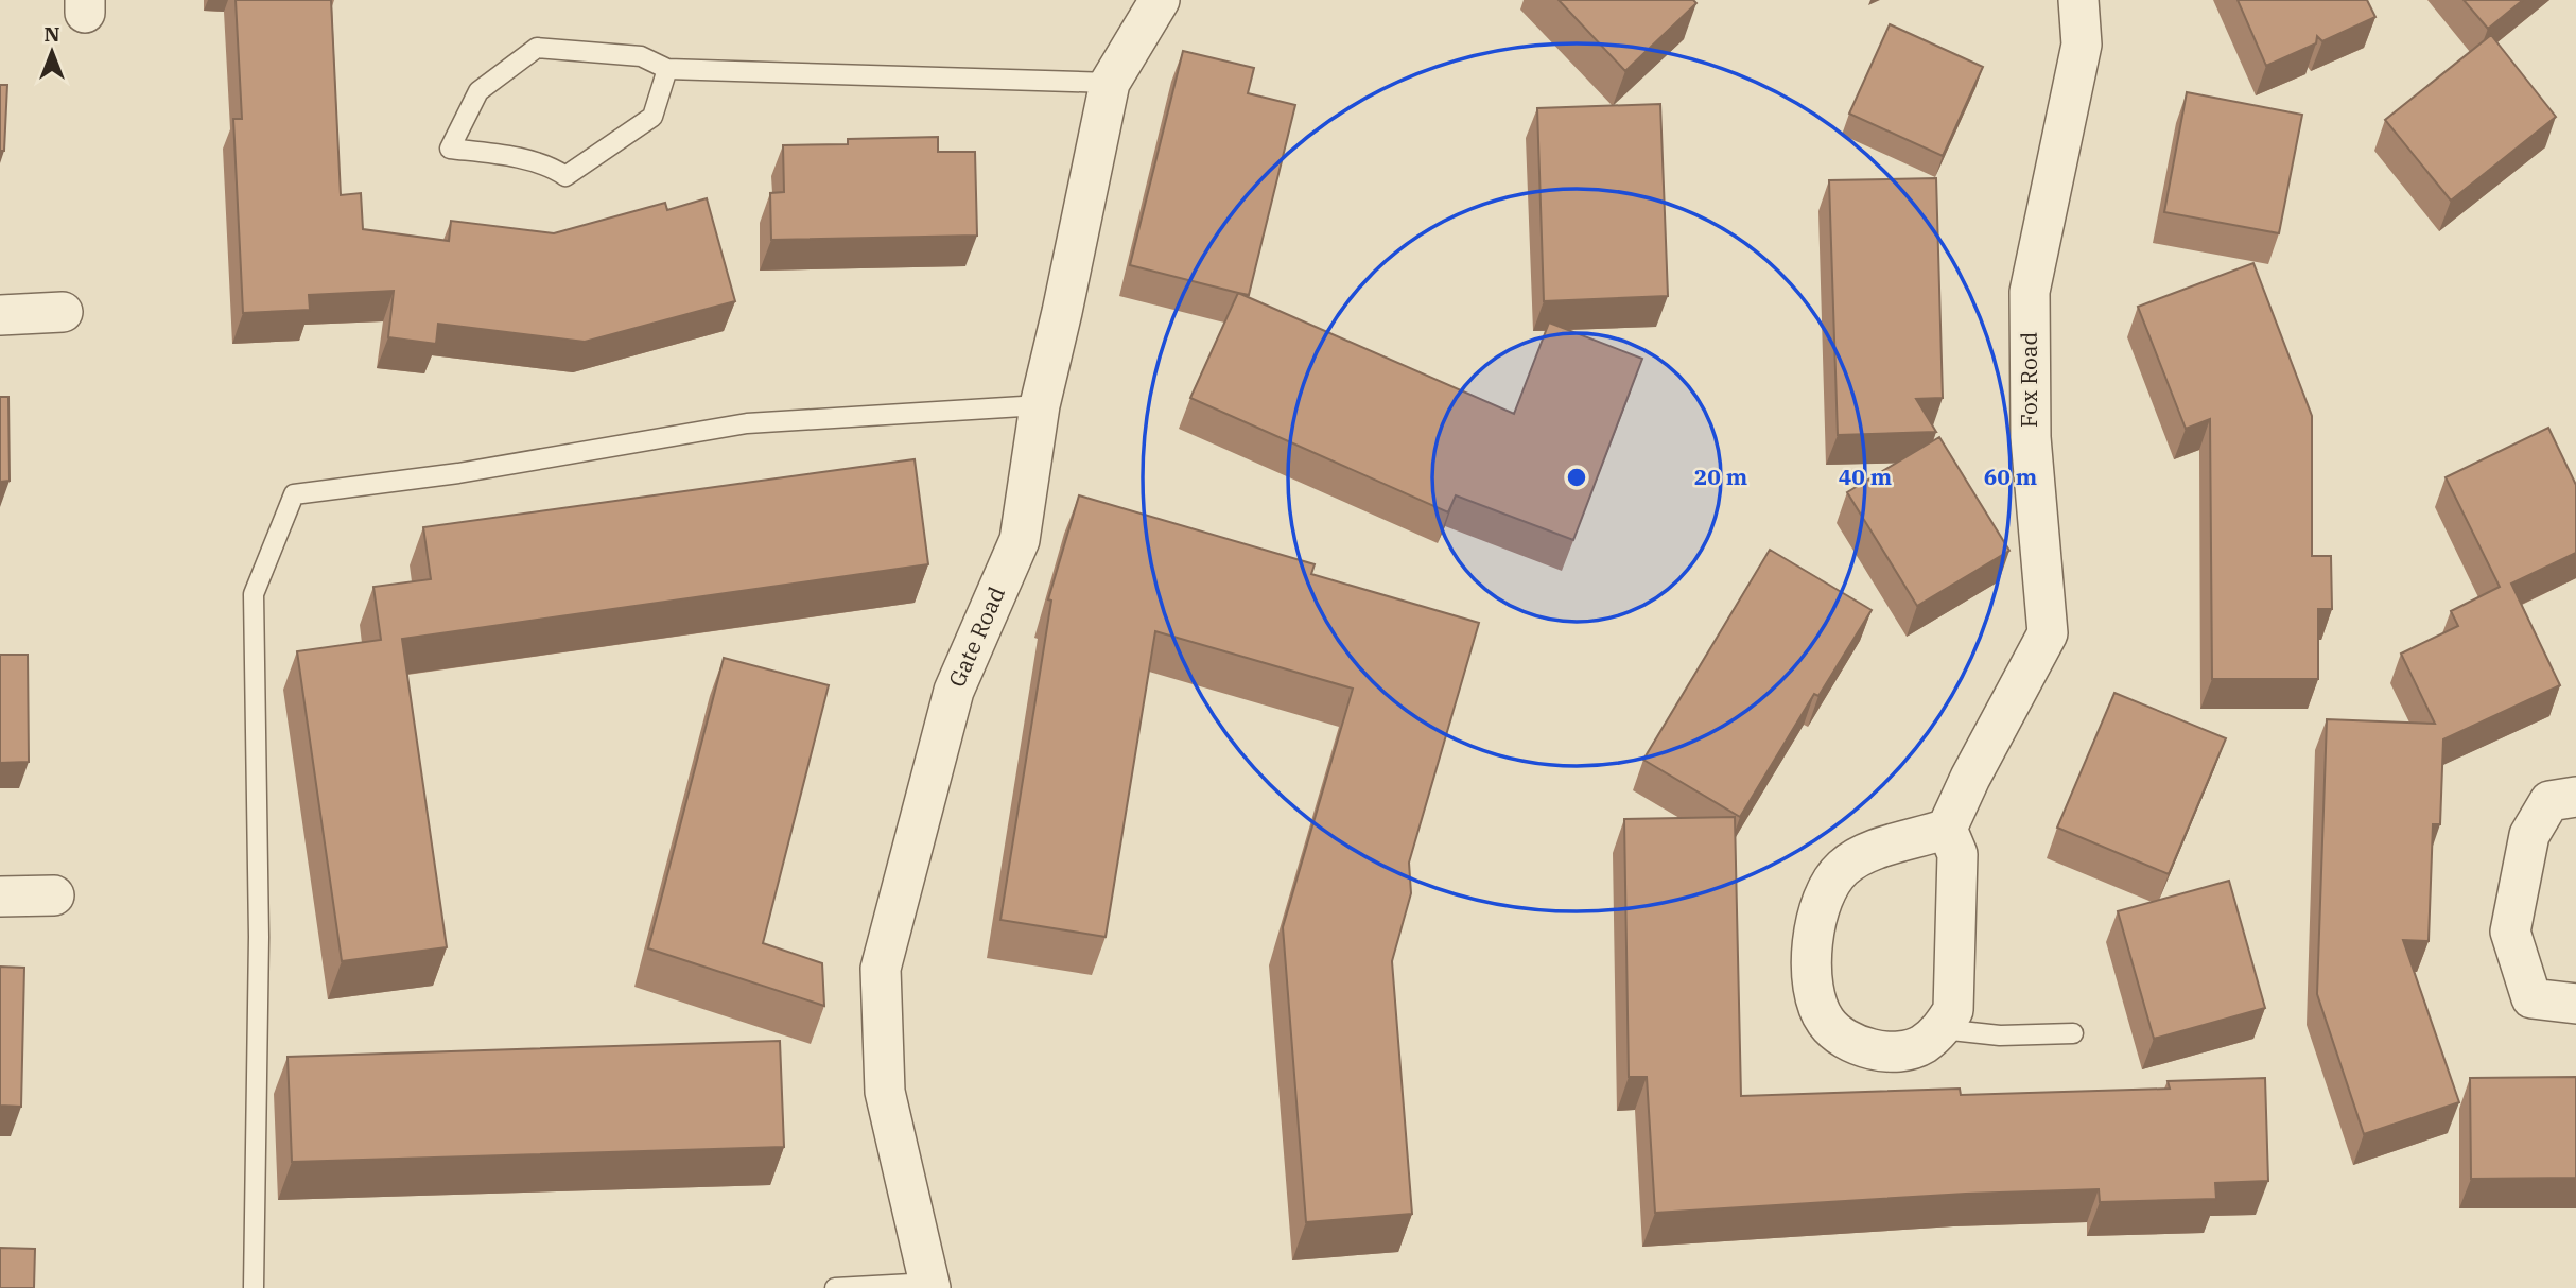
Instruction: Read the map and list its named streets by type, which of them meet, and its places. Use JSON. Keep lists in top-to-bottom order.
{
  "streets": {
    "street": ["Fox Road", "Gate Road"]
  },
  "north": "top",
  "rings": ["20 m", "40 m", "60 m"]
}
